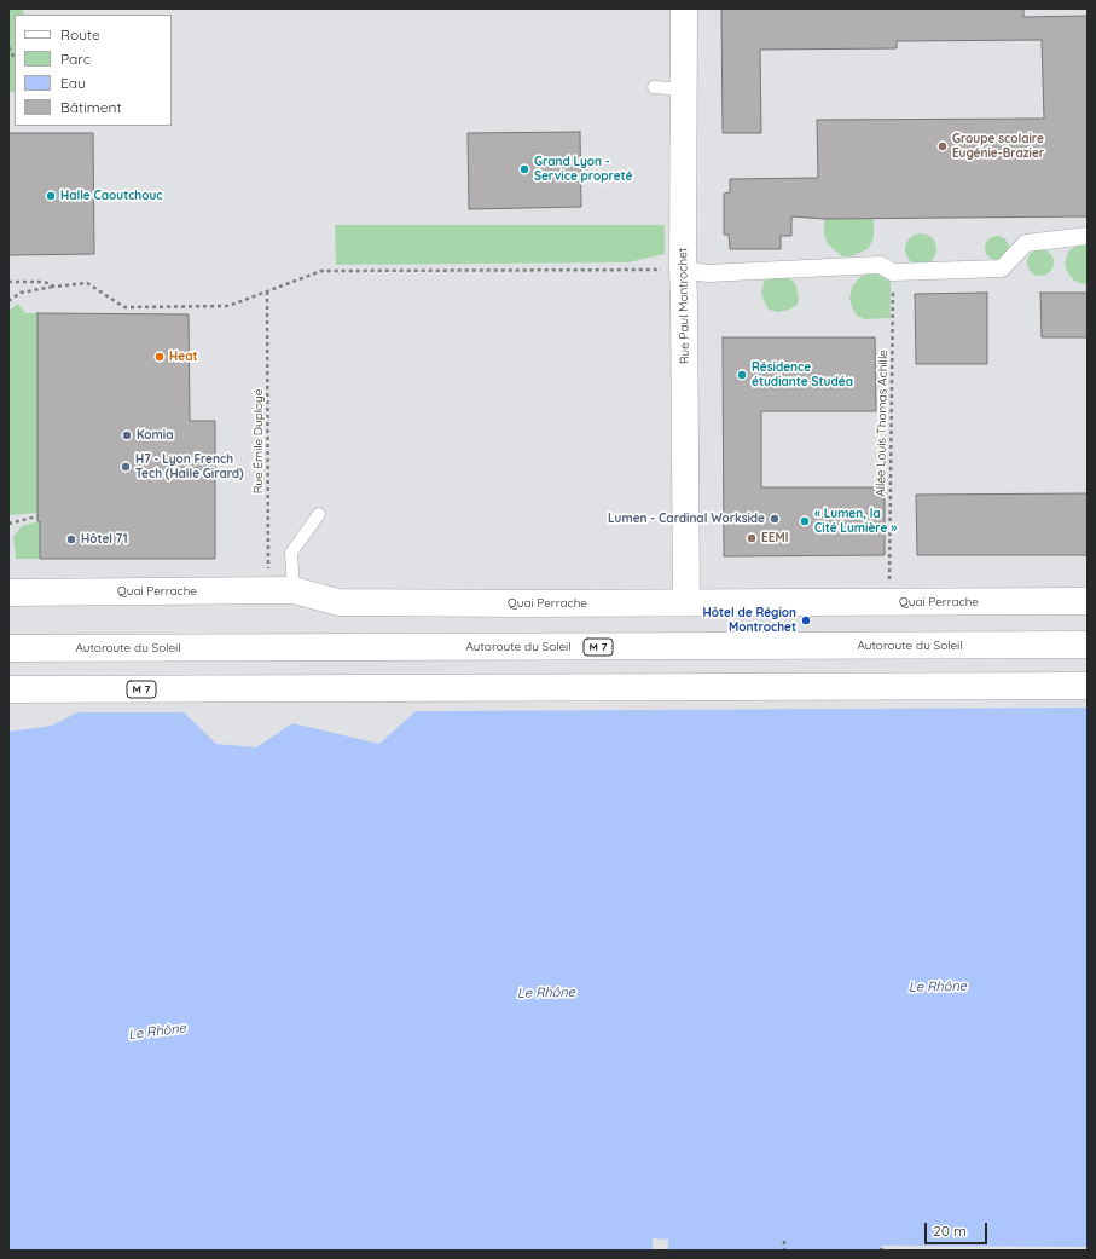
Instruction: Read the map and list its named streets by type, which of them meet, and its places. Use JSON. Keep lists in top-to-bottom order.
{
  "streets": {
    "main road": [
      "Rue Paul Montrochet",
      "Quai Perrache",
      "Autoroute du Soleil",
      "M 7"
    ],
    "path": ["Allée Louis Thomas Achille", "Rue Émile Duployé"]
  },
  "crossings": [
    ["Rue Paul Montrochet", "Quai Perrache"],
    ["Allée Louis Thomas Achille", "Quai Perrache"],
    ["Rue Émile Duployé", "Quai Perrache"]
  ],
  "water": ["Le Rhône"],
  "places": [
    "Groupe scolaire Eugénie-Brazier",
    "Grand Lyon - Service propreté",
    "Halle Caoutchouc",
    "Heat",
    "Résidence étudiante Studéa",
    "Komia",
    "H7 - Lyon French Tech (Halle Girard)",
    "Lumen - Cardinal Workside",
    "« Lumen, la Cité Lumière »",
    "EEMI",
    "Hôtel 71",
    "Hôtel de Région Montrochet"
  ],
  "legend": [
    "Route",
    "Parc",
    "Eau",
    "Bâtiment"
  ],
  "scale_bar": "20 m"
}
